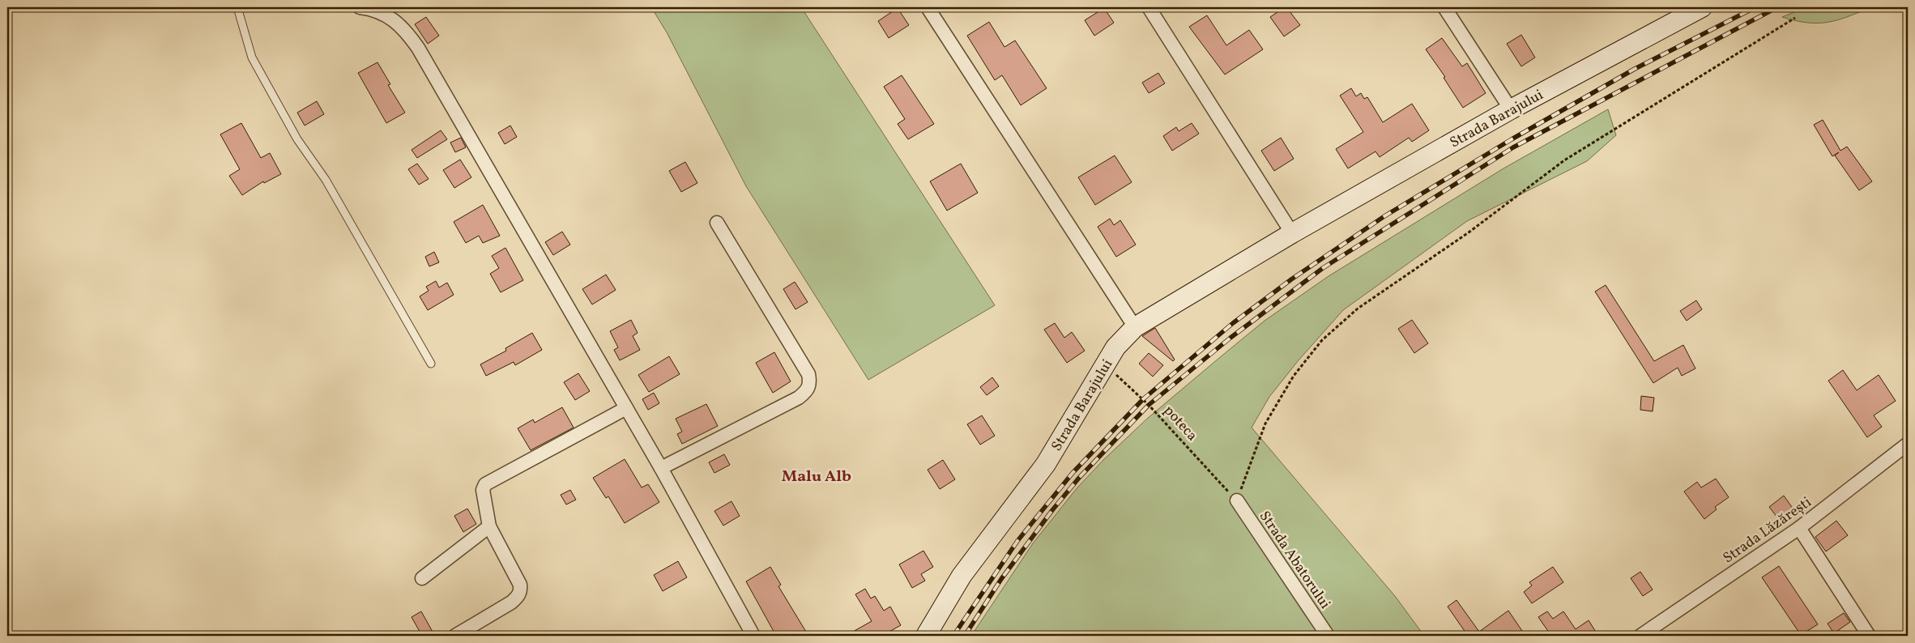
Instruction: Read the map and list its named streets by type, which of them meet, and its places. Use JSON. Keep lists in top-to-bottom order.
{
  "streets": {
    "street": ["Strada Barajului", "Strada Lăzărești", "Strada Abatorului"],
    "path": ["poteca"]
  },
  "crossings": [
    ["Strada Barajului", "poteca"],
    ["poteca", "Strada Abatorului"]
  ],
  "districts": ["Malu Alb"]
}
